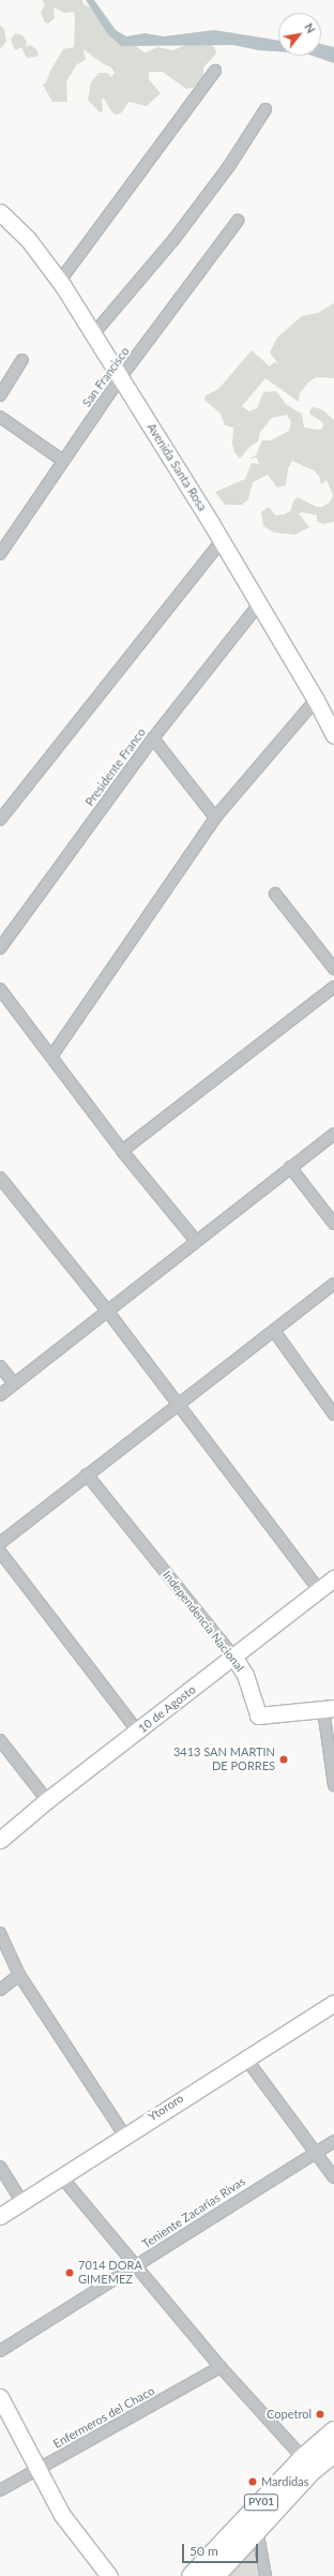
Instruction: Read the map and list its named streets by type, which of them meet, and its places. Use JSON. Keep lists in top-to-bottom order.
{
  "streets": {
    "highway": ["PY01"],
    "street": [
      "San Francisco",
      "Avenida Santa Rosa",
      "Presidente Franco",
      "Independencia Nacional",
      "10 de Agosto",
      "Ytororo",
      "Teniente Zacarías Rivas",
      "Enfermeros del Chaco"
    ]
  },
  "crossings": [
    ["San Francisco", "Avenida Santa Rosa"],
    ["Avenida Santa Rosa", "Presidente Franco"],
    ["Independencia Nacional", "10 de Agosto"]
  ],
  "places": [
    "3413 SAN MARTIN DE PORRES",
    "7014 DORA GIMEMEZ",
    "Copetrol",
    "Mardidas"
  ],
  "scale_bar": "50 m",
  "north": "top right"
}
